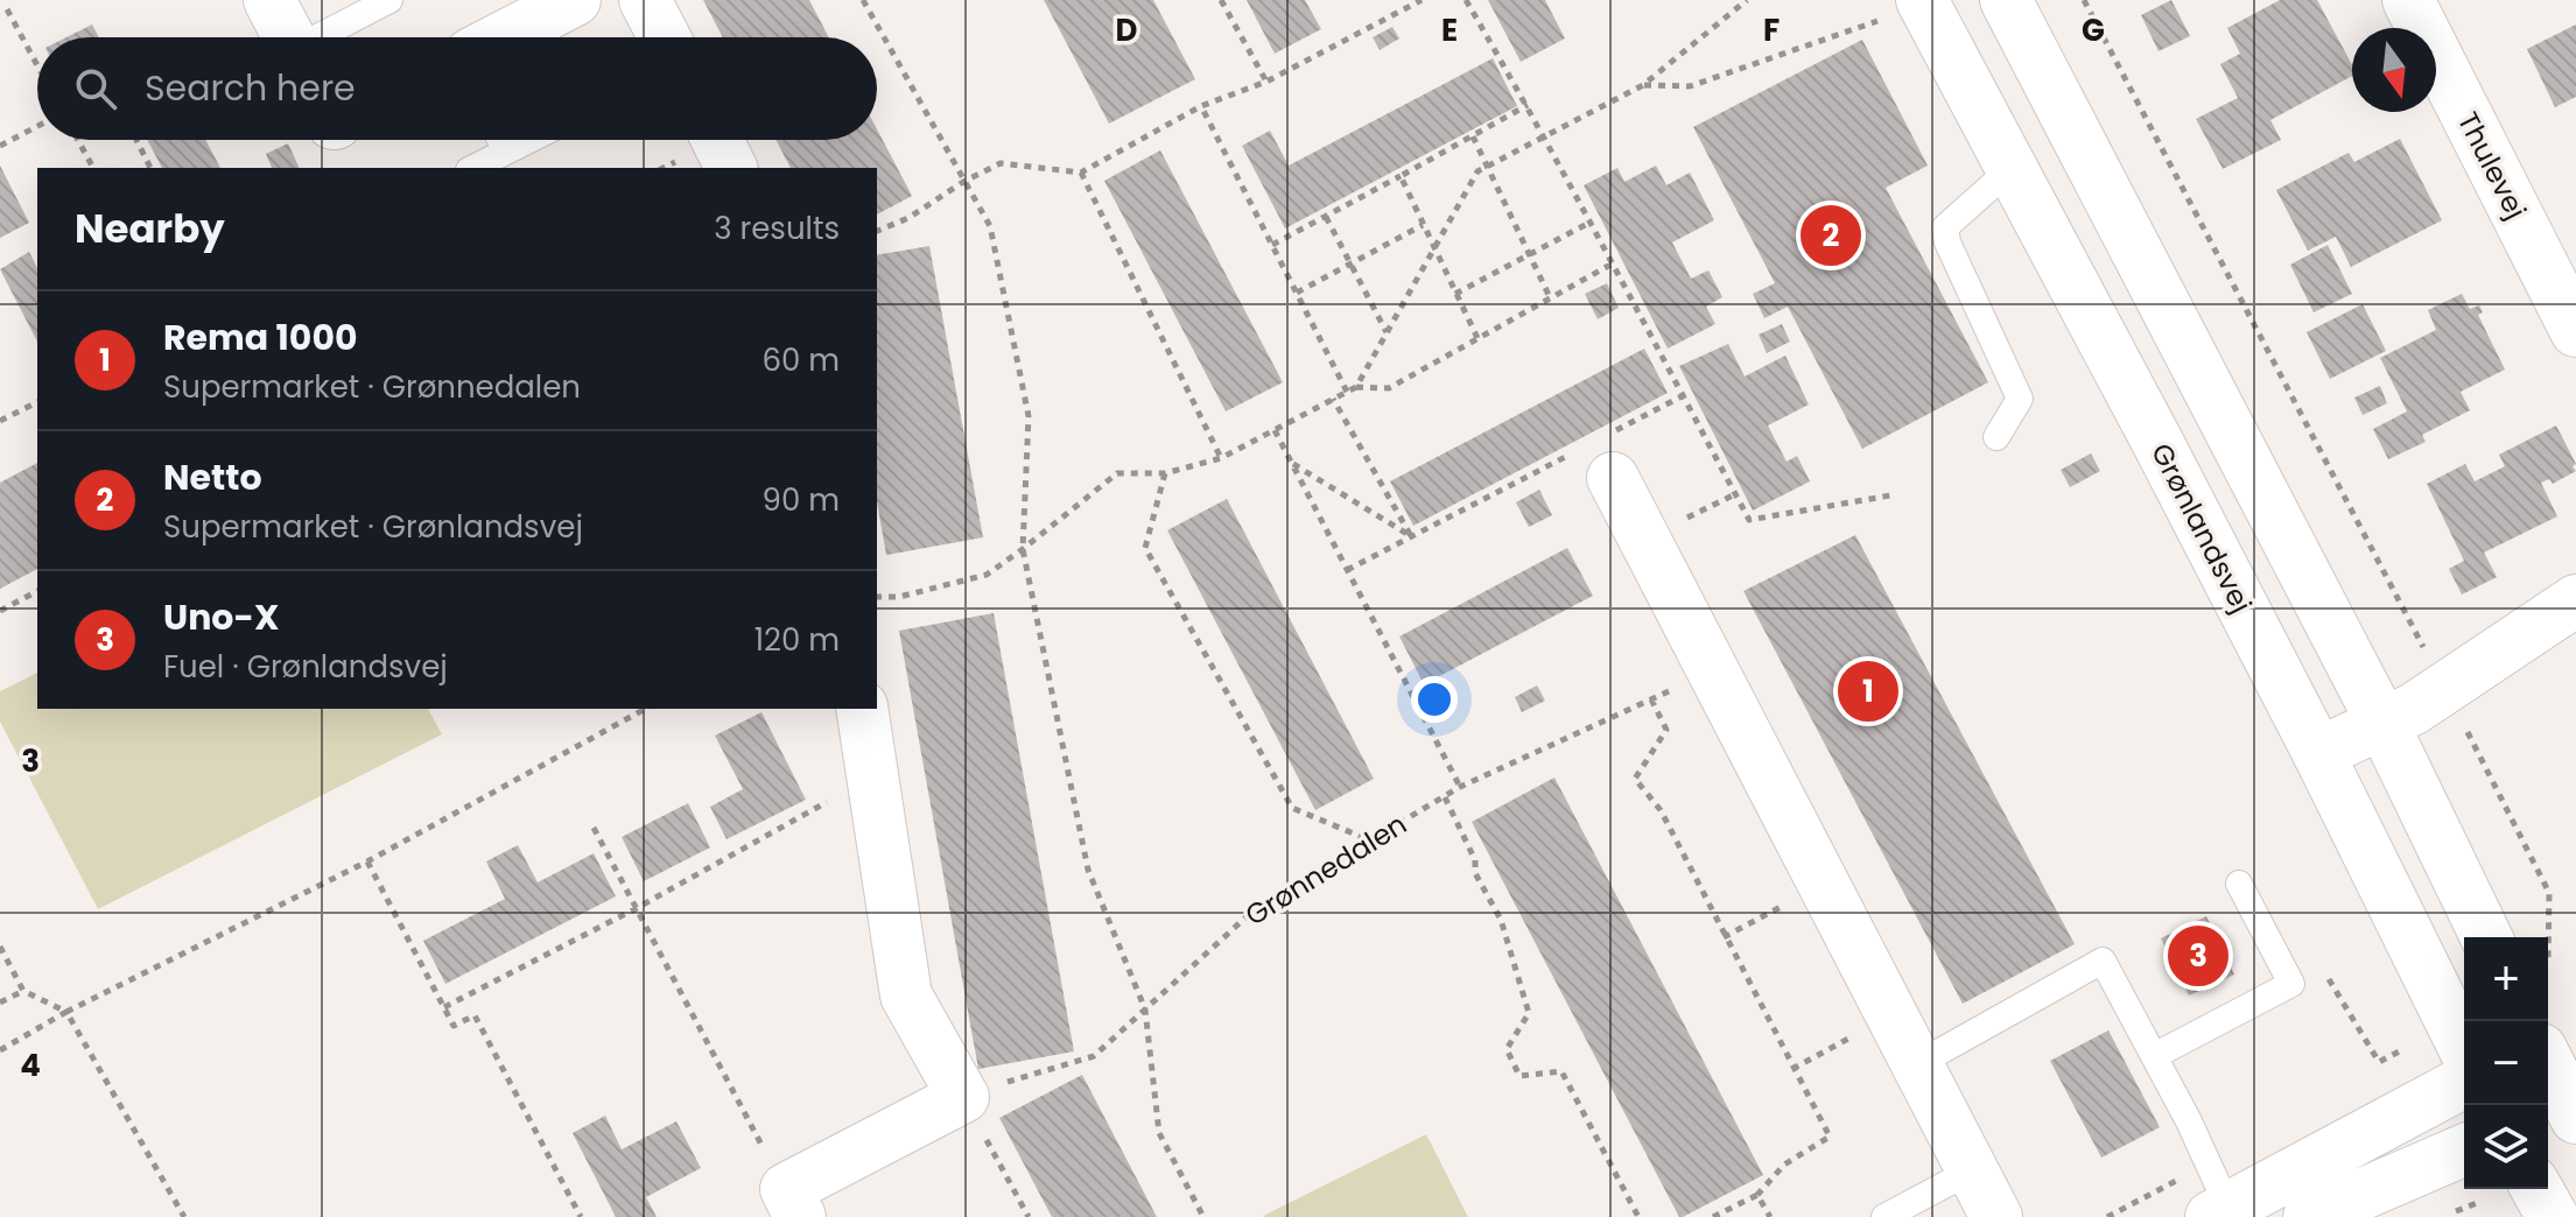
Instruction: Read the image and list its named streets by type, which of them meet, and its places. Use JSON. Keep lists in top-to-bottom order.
{
  "streets": {
    "street": ["Thulevej", "Grønlandsvej"],
    "path": ["Grønnedalen"]
  },
  "north": "bottom",
  "page": {
    "search": "Search here",
    "heading": ["Nearby", "3 results"],
    "pins": ["2", "1", "3"],
    "list": [
      {
        "mark": "1",
        "name": "Rema 1000",
        "note": "Supermarket · Grønnedalen",
        "value": "60 m"
      },
      {
        "mark": "2",
        "name": "Netto",
        "note": "Supermarket · Grønlandsvej",
        "value": "90 m"
      },
      {
        "mark": "3",
        "name": "Uno-X",
        "note": "Fuel · Grønlandsvej",
        "value": "120 m"
      }
    ],
    "map_buttons": ["+", "−"]
  },
  "grid": {
    "columns": [
      "D",
      "E",
      "F",
      "G"
    ],
    "rows": ["3", "4"]
  }
}
